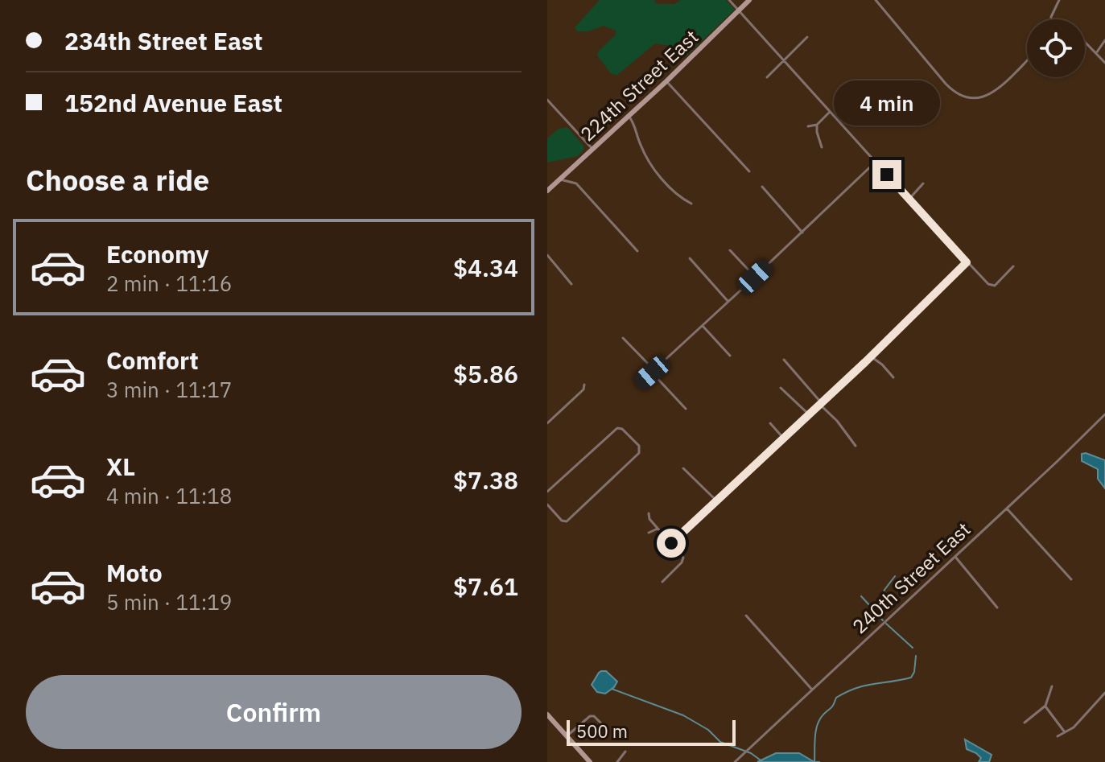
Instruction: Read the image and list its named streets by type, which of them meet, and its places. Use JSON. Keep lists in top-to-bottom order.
{
  "streets": {
    "street": ["224th Street East", "240th Street East"]
  },
  "scale_bar": "500 m",
  "page": {
    "banner": ["234th Street East", "152nd Avenue East"],
    "bubble": "4 min",
    "heading": "Choose a ride",
    "list": [
      {
        "name": "Economy",
        "note": "2 min · 11:16",
        "value": "$4.34"
      },
      {
        "name": "Comfort",
        "note": "3 min · 11:17",
        "value": "$5.86"
      },
      {
        "name": "XL",
        "note": "4 min · 11:18",
        "value": "$7.38"
      },
      {
        "name": "Moto",
        "note": "5 min · 11:19",
        "value": "$7.61"
      }
    ],
    "buttons": "Confirm",
    "scale": "500 m"
  }
}
